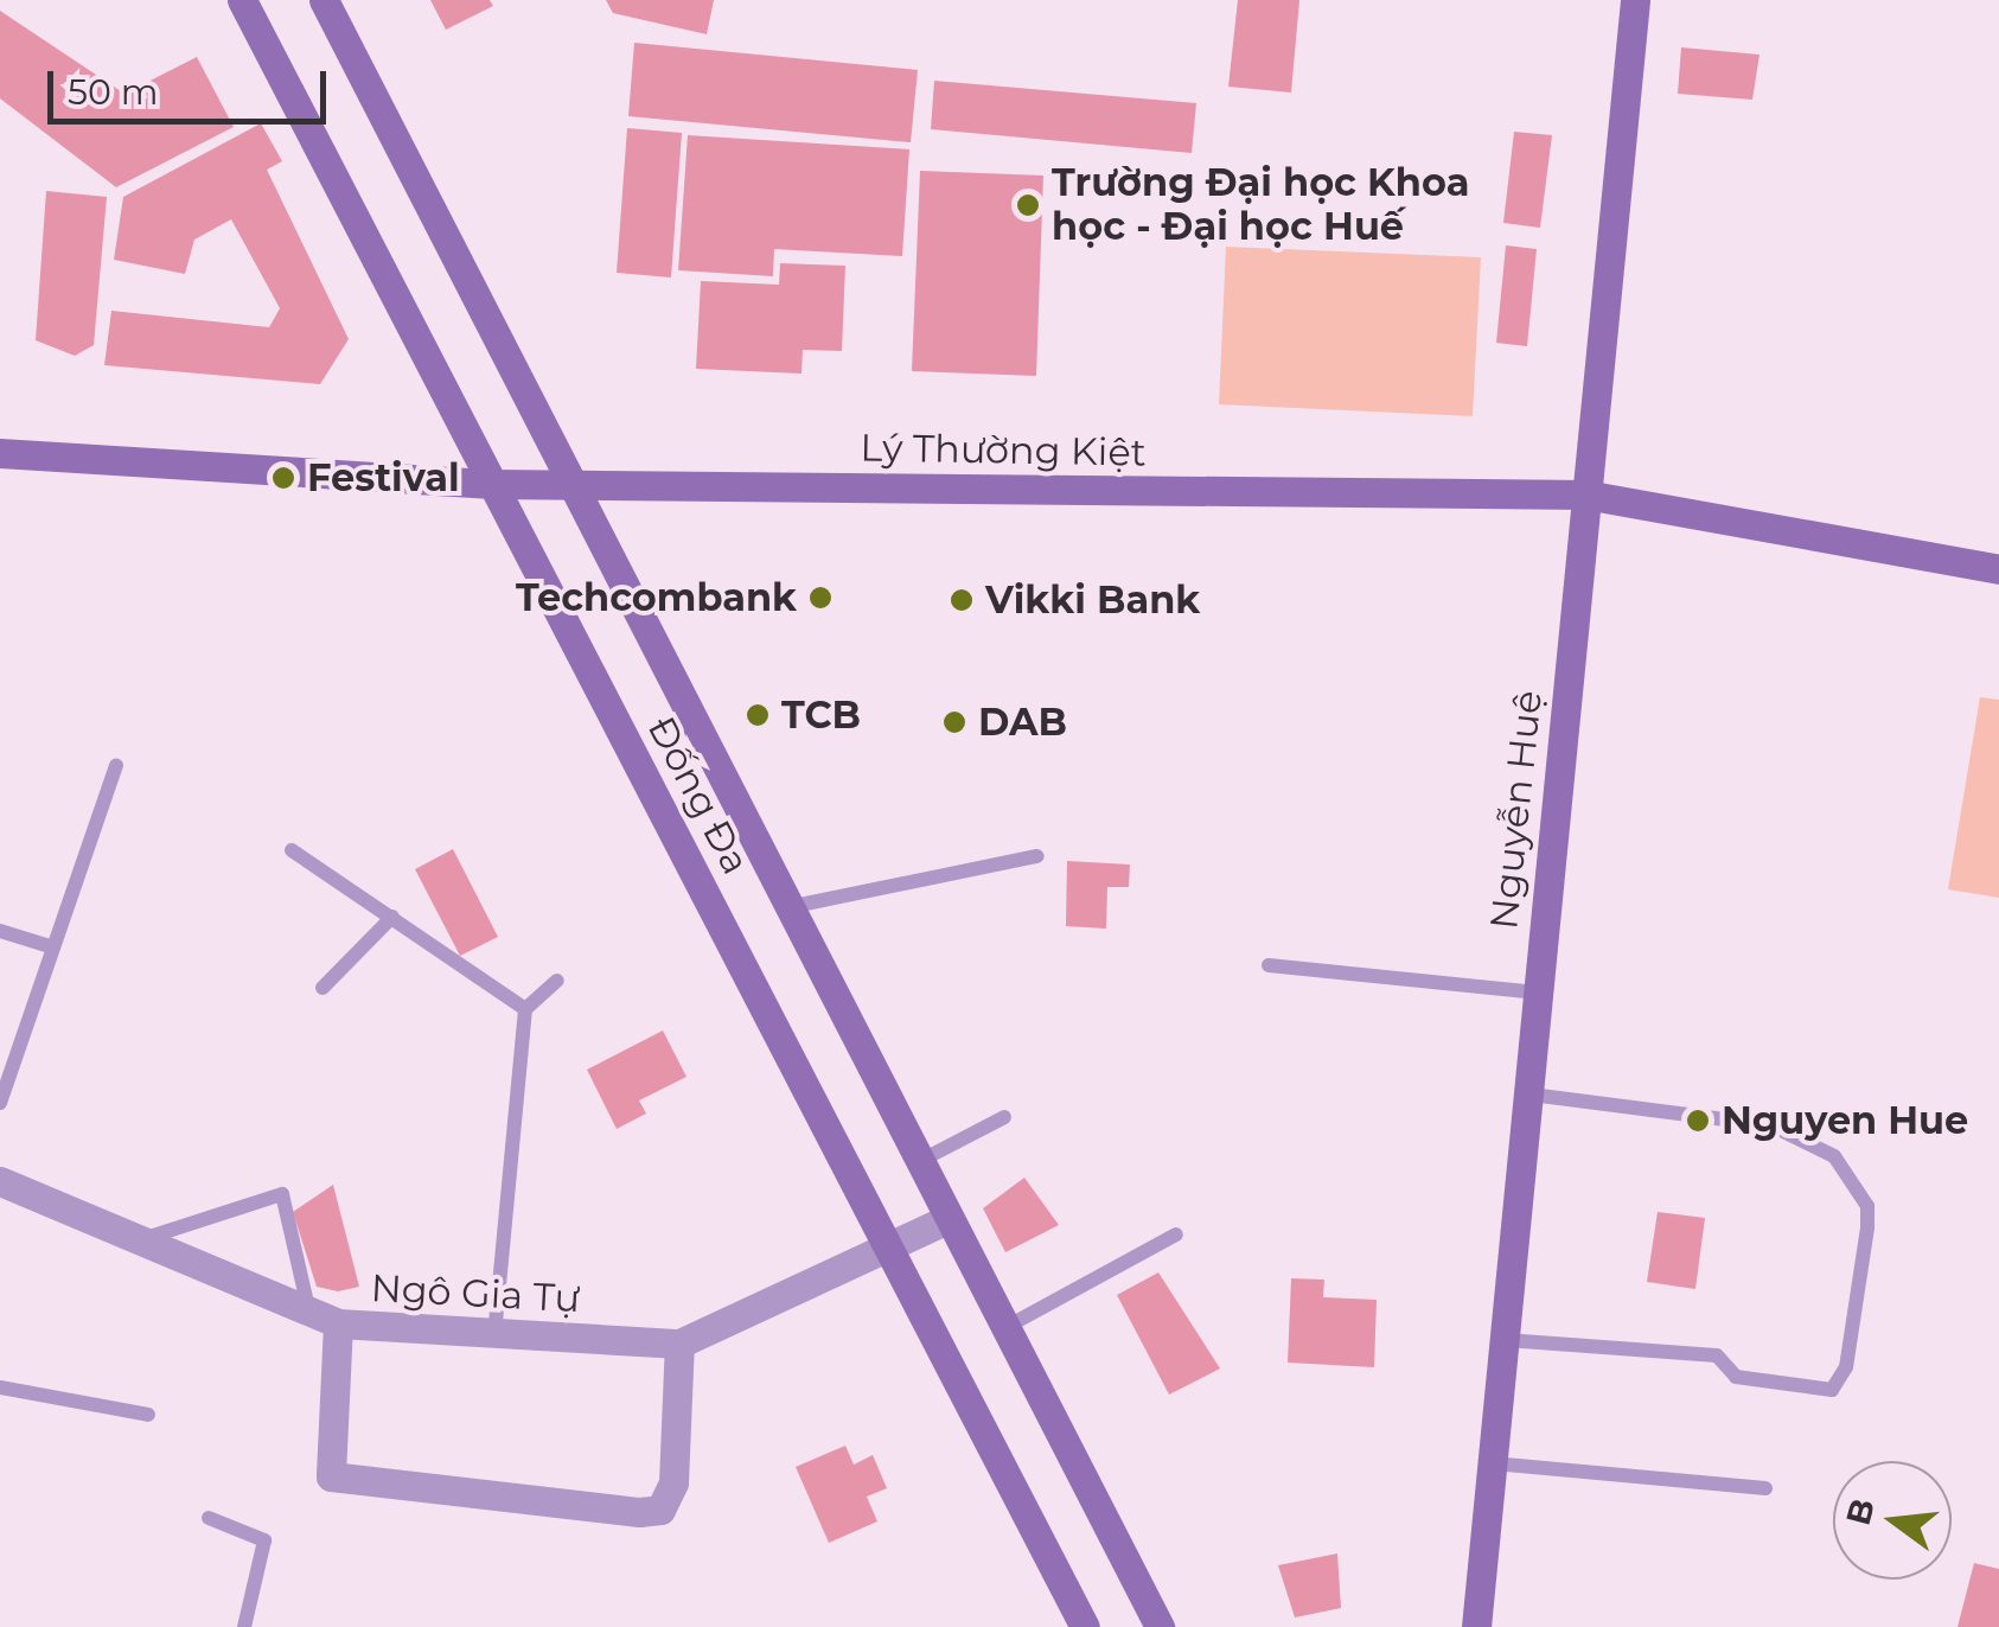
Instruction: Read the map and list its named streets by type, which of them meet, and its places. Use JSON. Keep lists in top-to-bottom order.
{
  "streets": {
    "street": [
      "Lý Thường Kiệt",
      "Đống Đa",
      "Nguyễn Huệ",
      "Ngô Gia Tự"
    ]
  },
  "crossings": [
    ["Lý Thường Kiệt", "Đống Đa"],
    ["Lý Thường Kiệt", "Nguyễn Huệ"],
    ["Đống Đa", "Ngô Gia Tự"]
  ],
  "places": [
    "Trường Đại học Khoa học - Đại học Huế",
    "Festival",
    "Techcombank",
    "Vikki Bank",
    "TCB",
    "DAB",
    "Nguyen Hue"
  ],
  "scale_bar": "50 m",
  "north": "left"
}
